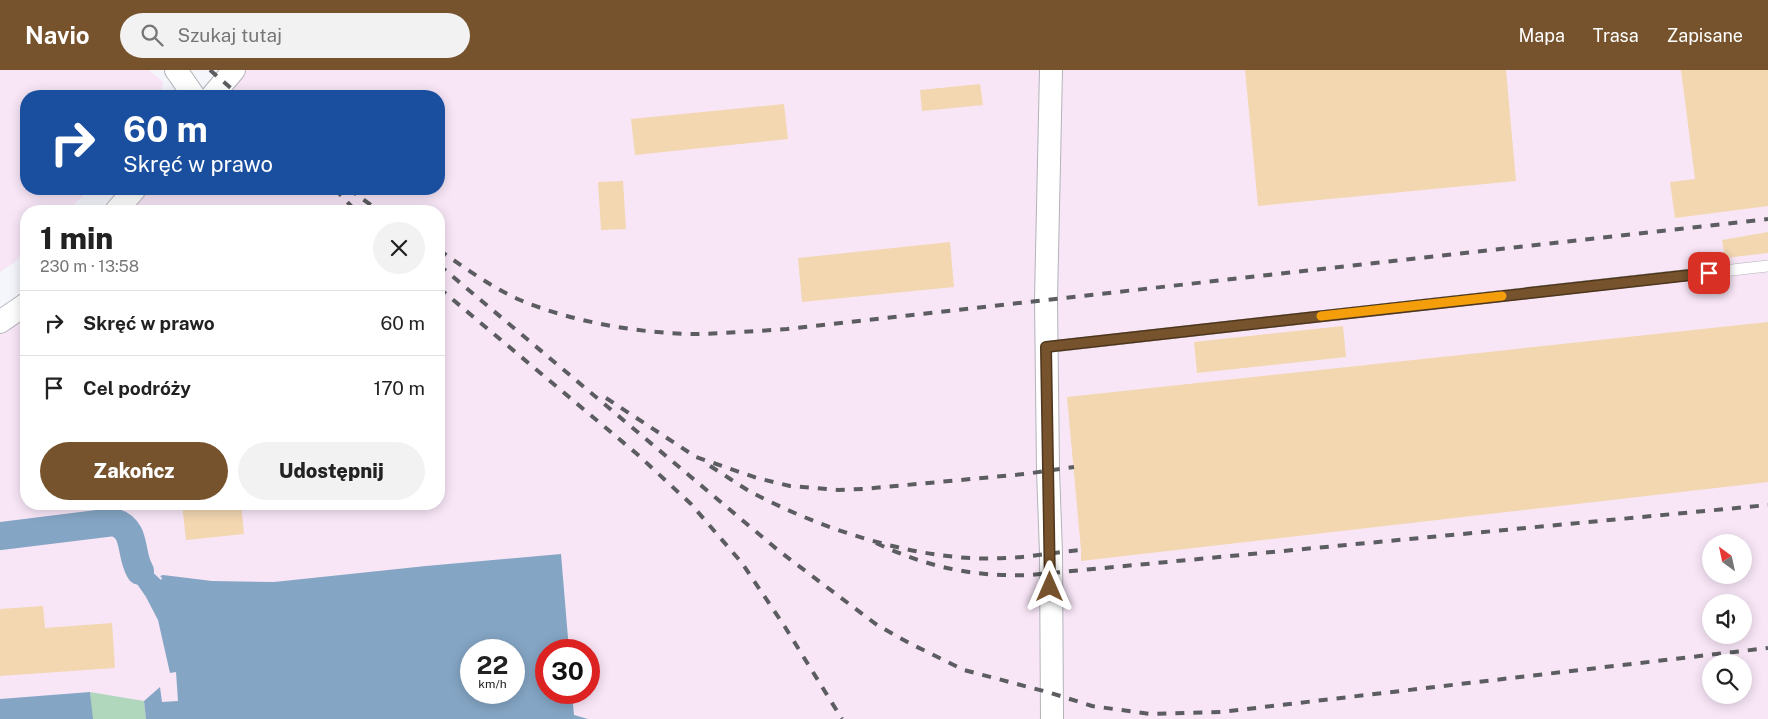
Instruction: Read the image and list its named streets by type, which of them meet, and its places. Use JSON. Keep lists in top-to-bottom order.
{
  "north": "top left",
  "page": {
    "header": "Navio",
    "search": "Szukaj tutaj",
    "nav": ["Mapa", "Trasa", "Zapisane"],
    "turn": ["60 m", "Skręć w prawo"],
    "heading": ["1 min", "230 m · 13:58"],
    "list": [
      {
        "name": "Skręć w prawo",
        "value": "60 m"
      },
      {
        "name": "Cel podróży",
        "value": "170 m"
      }
    ],
    "buttons": ["Zakończ", "Udostępnij"],
    "speed": "22 km/h",
    "limit": "30"
  }
}
